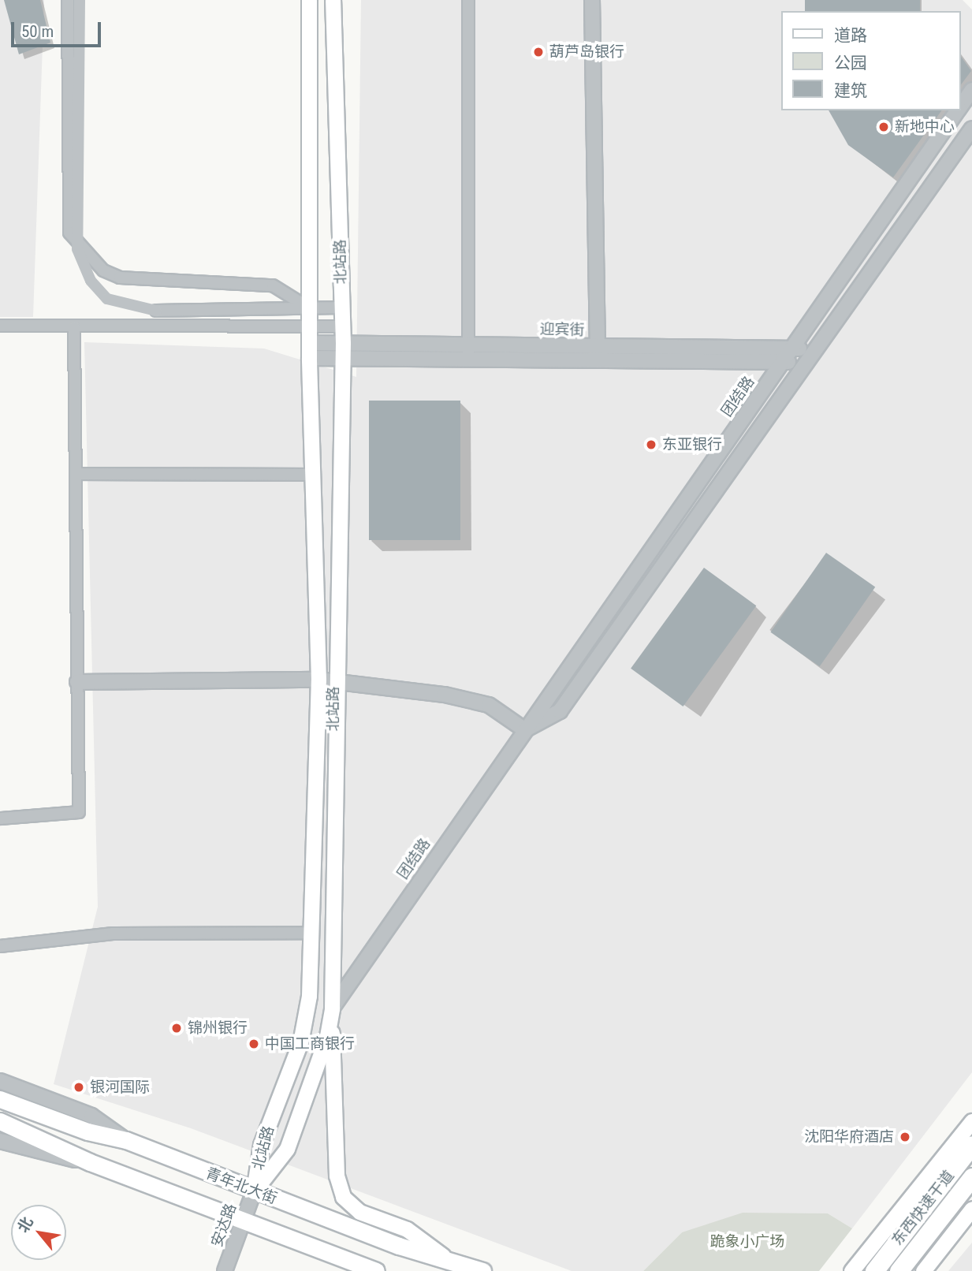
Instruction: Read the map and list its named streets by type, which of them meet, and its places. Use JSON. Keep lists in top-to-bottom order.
{
  "streets": {
    "highway": ["东西快速干道"],
    "main road": ["北站路", "青年北大街"],
    "street": ["迎宾街", "团结路", "安达路"]
  },
  "crossings": [
    ["北站路", "迎宾街"],
    ["北站路", "团结路"],
    ["北站路", "青年北大街"],
    ["北站路", "安达路"],
    ["迎宾街", "团结路"],
    ["青年北大街", "安达路"]
  ],
  "parks": ["跪象小广场"],
  "places": [
    "葫芦岛银行",
    "新地中心",
    "东亚银行",
    "锦州银行",
    "中国工商银行",
    "银河国际",
    "沈阳华府酒店"
  ],
  "legend": ["道路", "公园", "建筑"],
  "scale_bar": "50 m",
  "north": "top left"
}
